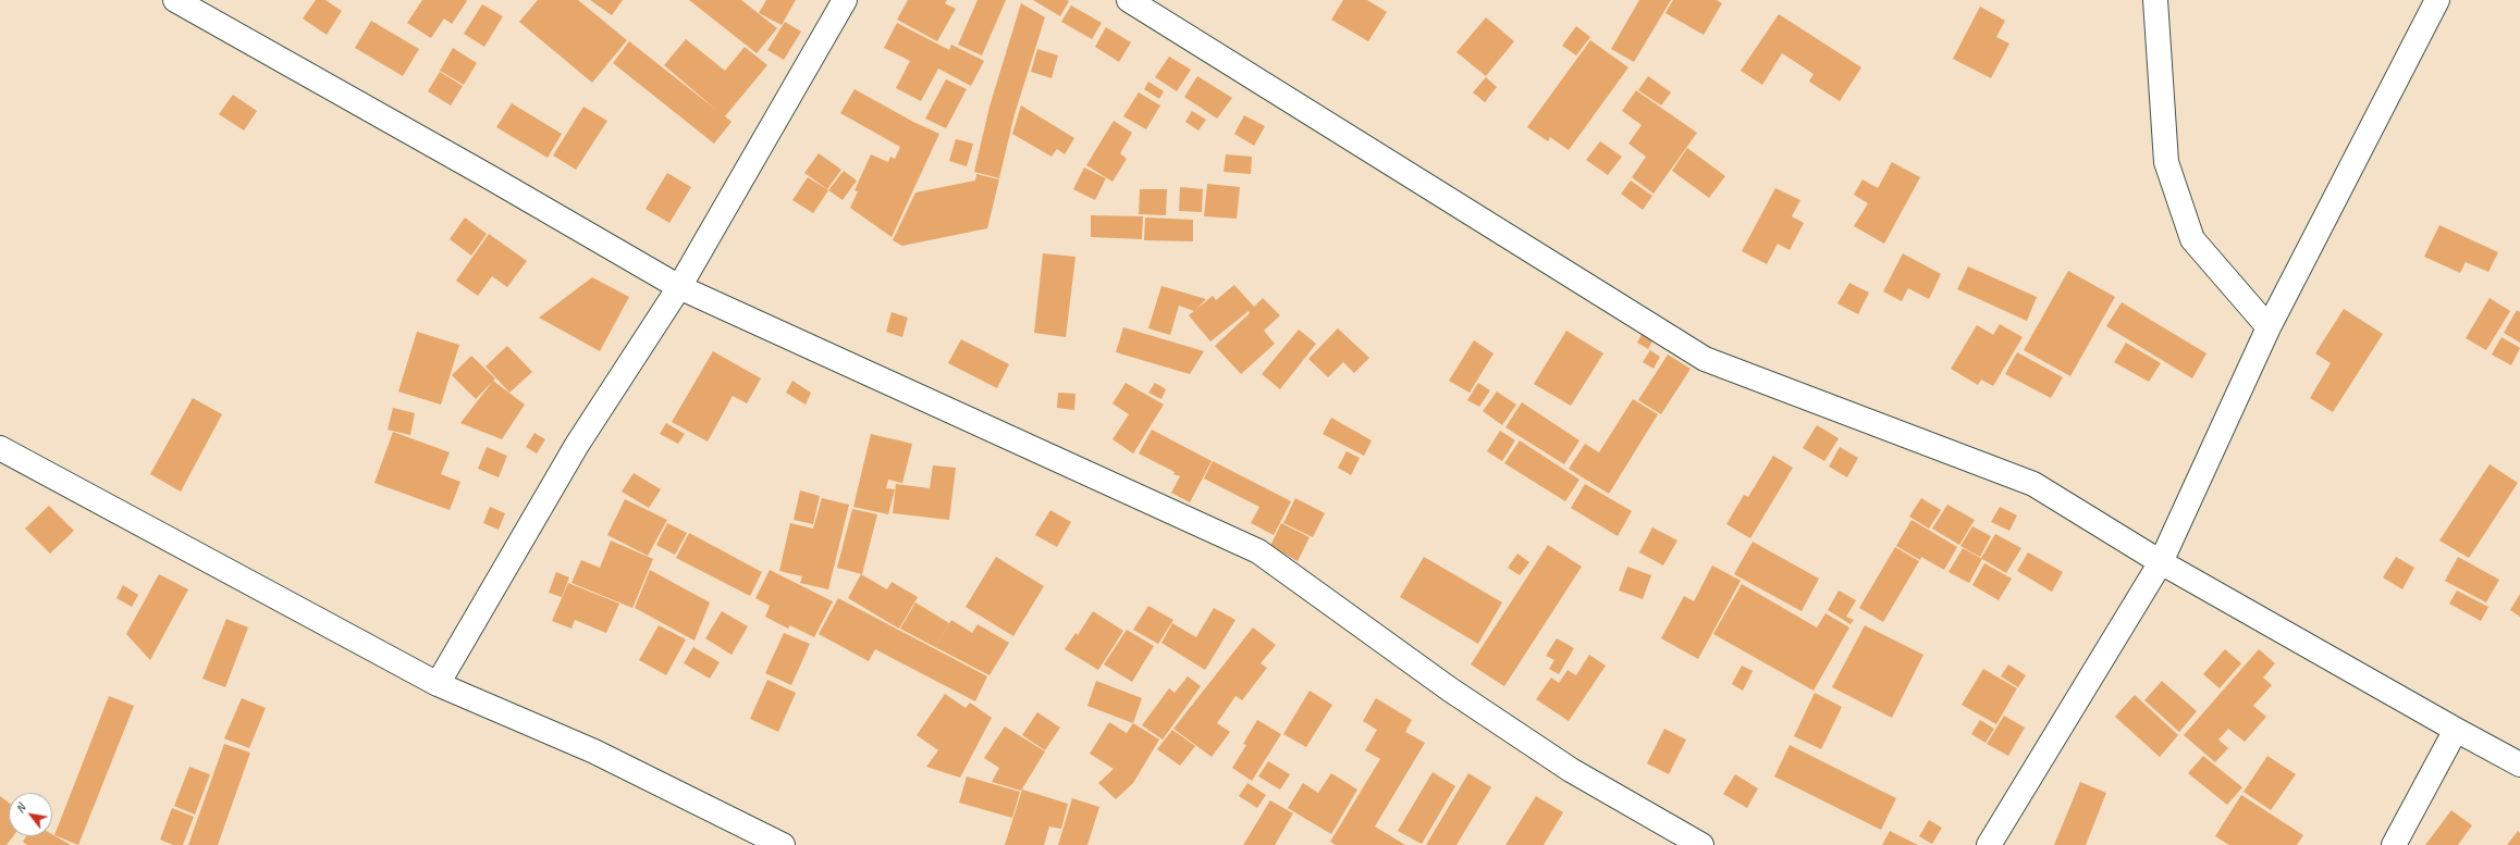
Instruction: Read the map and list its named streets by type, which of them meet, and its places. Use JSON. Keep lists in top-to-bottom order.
{
  "north": "top left"
}
